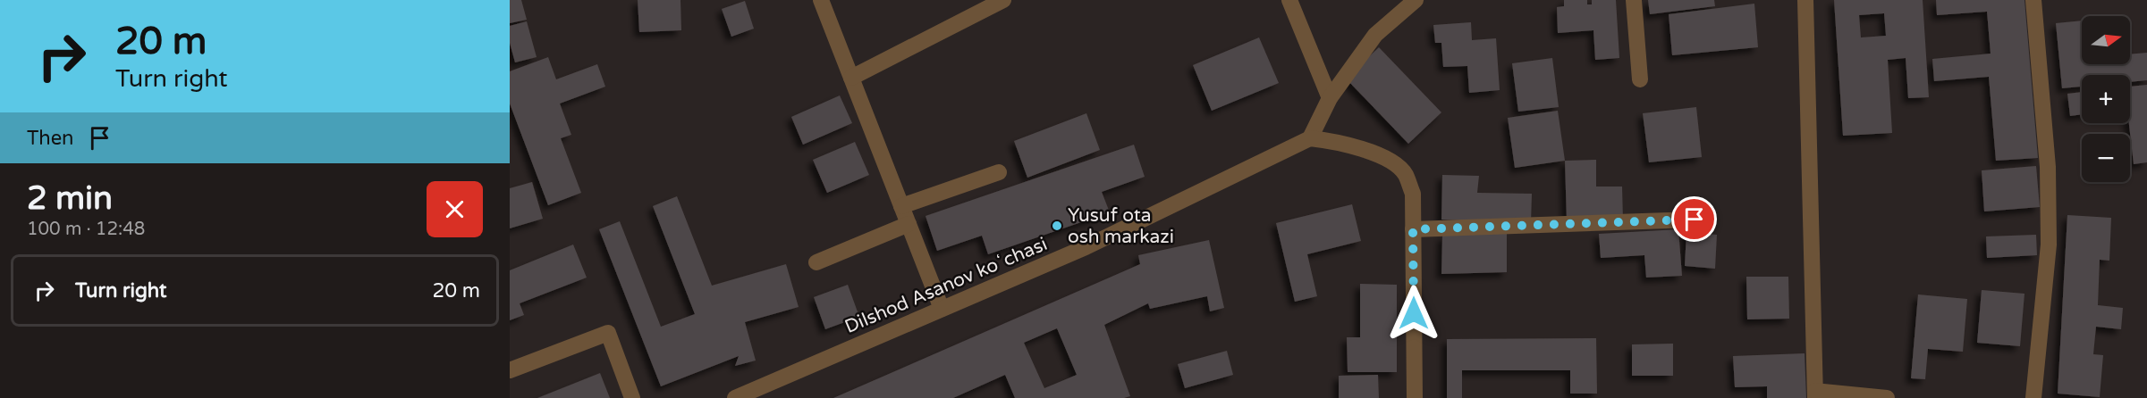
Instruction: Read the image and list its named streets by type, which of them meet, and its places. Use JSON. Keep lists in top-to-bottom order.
{
  "streets": {
    "street": ["Dilshod Asanov koʻchasi"]
  },
  "places": ["Yusuf ota osh markazi"],
  "north": "right",
  "page": {
    "turn": ["20 m", "Turn right"],
    "map_buttons": ["+", "−"],
    "then": "Then",
    "heading": ["2 min", "100 m · 12:48"],
    "list": [
      {
        "name": "Turn right",
        "value": "20 m"
      }
    ]
  }
}
